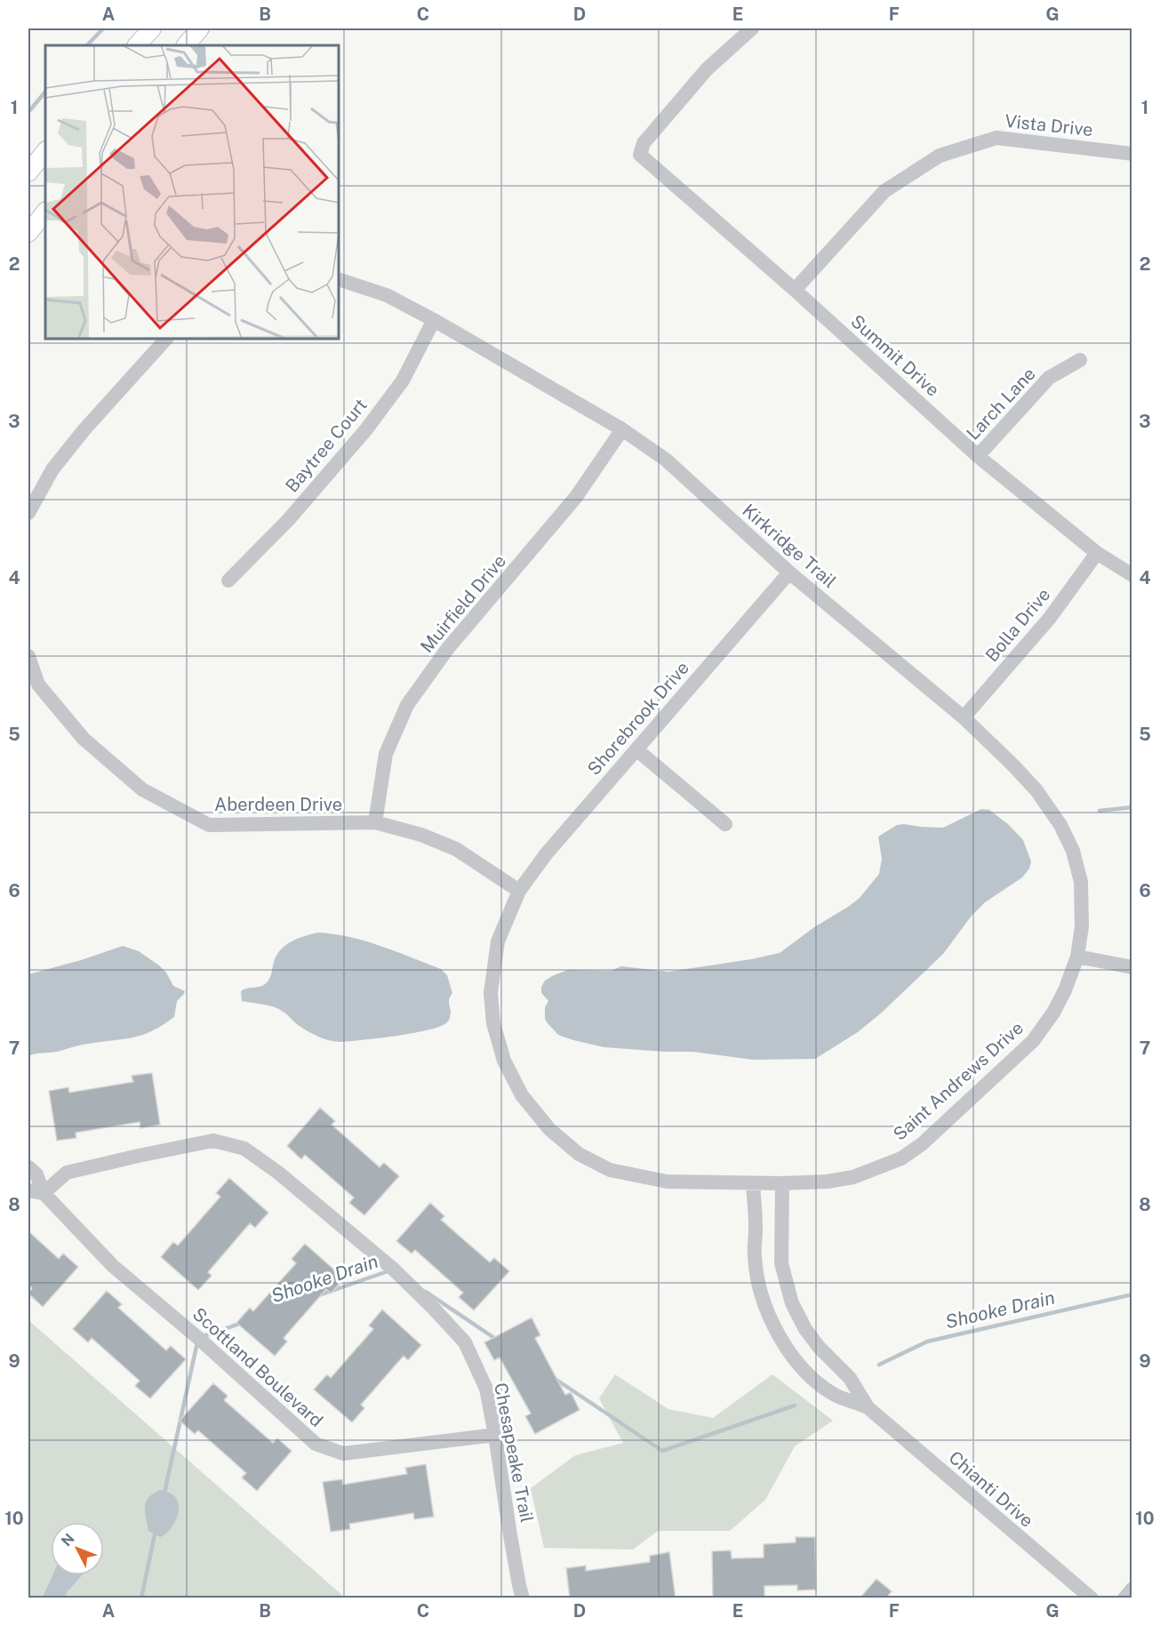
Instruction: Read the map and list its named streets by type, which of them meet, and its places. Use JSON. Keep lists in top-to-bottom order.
{
  "streets": {
    "street": [
      "Vista Drive",
      "Summit Drive",
      "Larch Lane",
      "Baytree Court",
      "Kirkridge Trail",
      "Muirfield Drive",
      "Bolla Drive",
      "Shorebrook Drive",
      "Aberdeen Drive",
      "Saint Andrews Drive",
      "Scottland Boulevard",
      "Chesapeake Trail",
      "Chianti Drive"
    ]
  },
  "crossings": [
    ["Vista Drive", "Summit Drive"],
    ["Summit Drive", "Larch Lane"],
    ["Summit Drive", "Bolla Drive"],
    ["Baytree Court", "Kirkridge Trail"],
    ["Kirkridge Trail", "Muirfield Drive"],
    ["Kirkridge Trail", "Bolla Drive"],
    ["Kirkridge Trail", "Shorebrook Drive"],
    ["Kirkridge Trail", "Saint Andrews Drive"],
    ["Muirfield Drive", "Aberdeen Drive"],
    ["Shorebrook Drive", "Aberdeen Drive"],
    ["Shorebrook Drive", "Saint Andrews Drive"],
    ["Aberdeen Drive", "Saint Andrews Drive"],
    ["Saint Andrews Drive", "Chianti Drive"],
    ["Scottland Boulevard", "Chesapeake Trail"]
  ],
  "water": ["Shooke Drain"],
  "north": "top left",
  "grid": {
    "columns": [
      "A",
      "B",
      "C",
      "D",
      "E",
      "F",
      "G"
    ],
    "rows": [
      "1",
      "2",
      "3",
      "4",
      "5",
      "6",
      "7",
      "8",
      "9",
      "10"
    ]
  }
}
